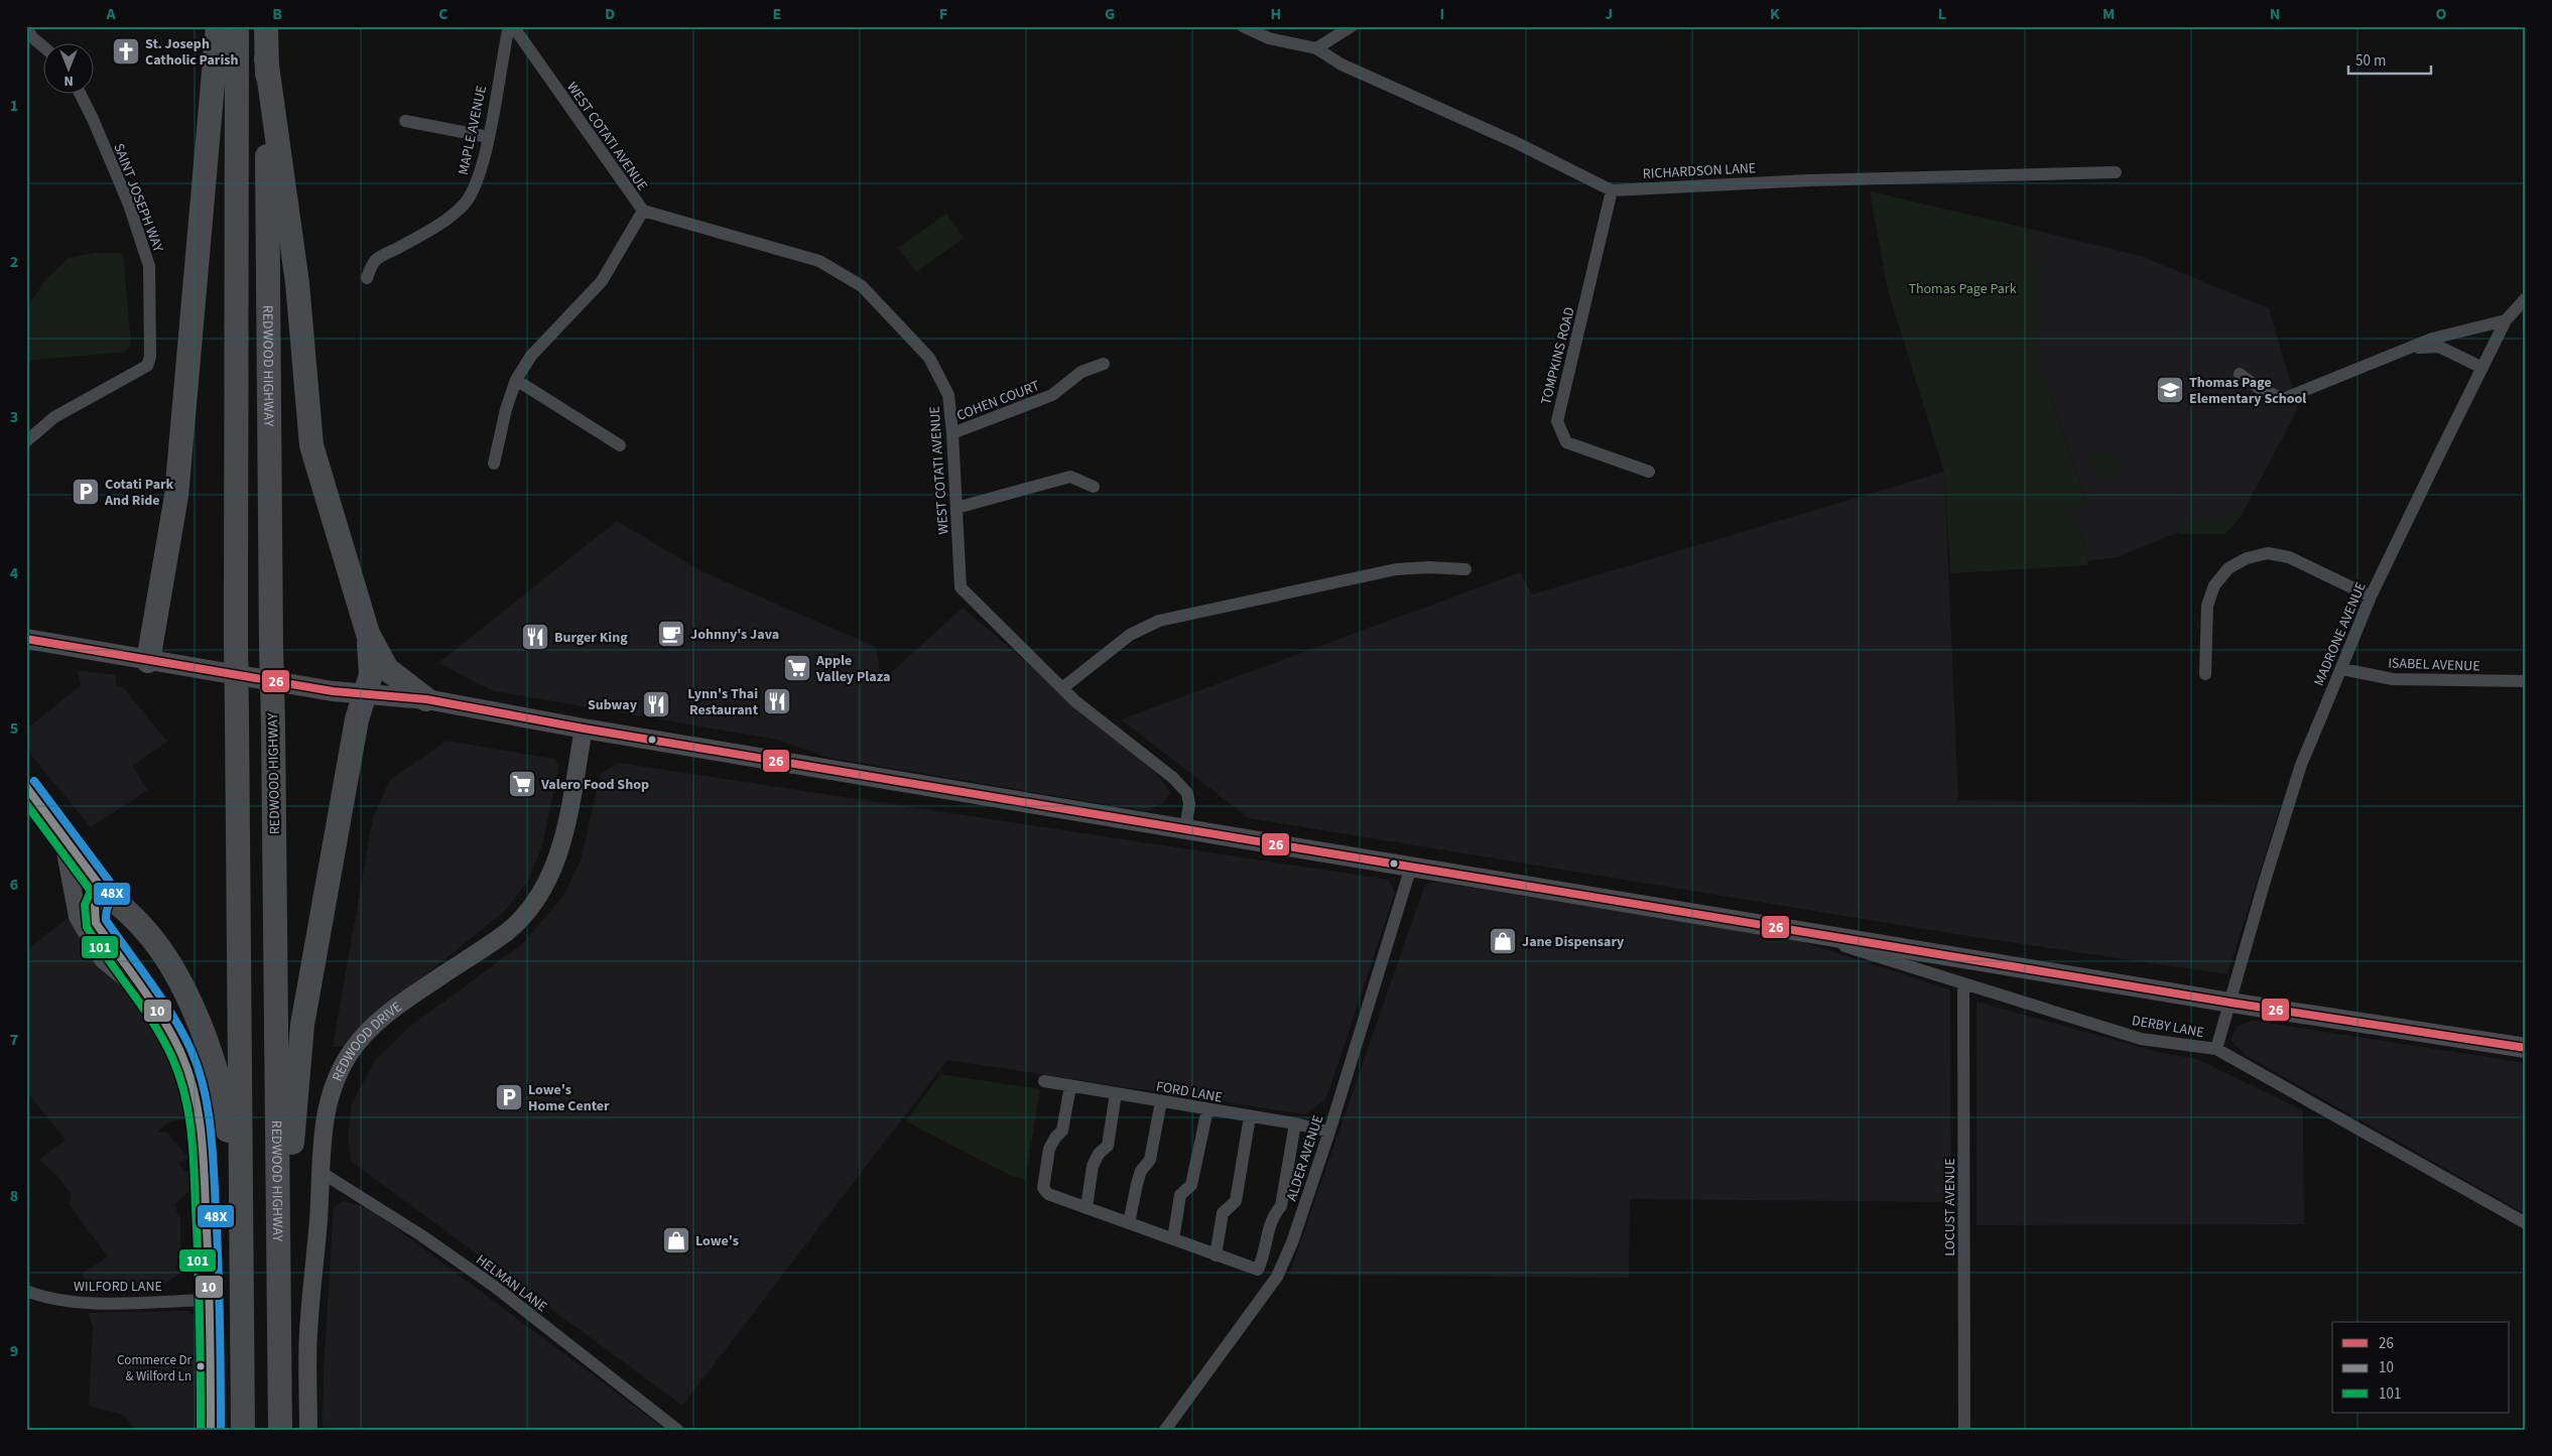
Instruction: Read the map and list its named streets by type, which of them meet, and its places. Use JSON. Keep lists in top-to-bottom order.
{
  "streets": {
    "highway": ["REDWOOD HIGHWAY"],
    "main road": ["REDWOOD DRIVE"],
    "street": [
      "MAPLE AVENUE",
      "WEST COTATI AVENUE",
      "RICHARDSON LANE",
      "SAINT JOSEPH WAY",
      "TOMPKINS ROAD",
      "COHEN COURT",
      "MADRONE AVENUE",
      "ISABEL AVENUE",
      "DERBY LANE",
      "FORD LANE",
      "ALDER AVENUE",
      "LOCUST AVENUE",
      "HELMAN LANE",
      "WILFORD LANE"
    ]
  },
  "crossings": [
    ["MAPLE AVENUE", "WEST COTATI AVENUE"],
    ["WEST COTATI AVENUE", "COHEN COURT"],
    ["RICHARDSON LANE", "TOMPKINS ROAD"],
    ["MADRONE AVENUE", "ISABEL AVENUE"],
    ["MADRONE AVENUE", "DERBY LANE"],
    ["DERBY LANE", "LOCUST AVENUE"],
    ["REDWOOD DRIVE", "HELMAN LANE"],
    ["FORD LANE", "ALDER AVENUE"]
  ],
  "parks": ["Thomas Page Park"],
  "places": {
    "church": ["St. Joseph Catholic Parish"],
    "school or university": ["Thomas Page Elementary School"],
    "parking": ["Cotati Park And Ride", "Lowe's Home Center"],
    "cafe": ["Johnny's Java"],
    "restaurant": ["Burger King", "Lynn's Thai Restaurant", "Subway"],
    "supermarket": ["Apple Valley Plaza", "Valero Food Shop"],
    "shop": ["Jane Dispensary", "Lowe's"],
    "other": ["Commerce Dr & Wilford Ln"]
  },
  "lines": [
    "transit line 26",
    "transit line 48X",
    "transit line 10",
    "transit line 101"
  ],
  "legend": ["26", "10", "101"],
  "scale_bar": "50 m",
  "north": "bottom",
  "grid": {
    "columns": [
      "A",
      "B",
      "C",
      "D",
      "E",
      "F",
      "G",
      "H",
      "I",
      "J",
      "K",
      "L",
      "M",
      "N",
      "O"
    ],
    "rows": [
      "1",
      "2",
      "3",
      "4",
      "5",
      "6",
      "7",
      "8",
      "9"
    ]
  }
}
